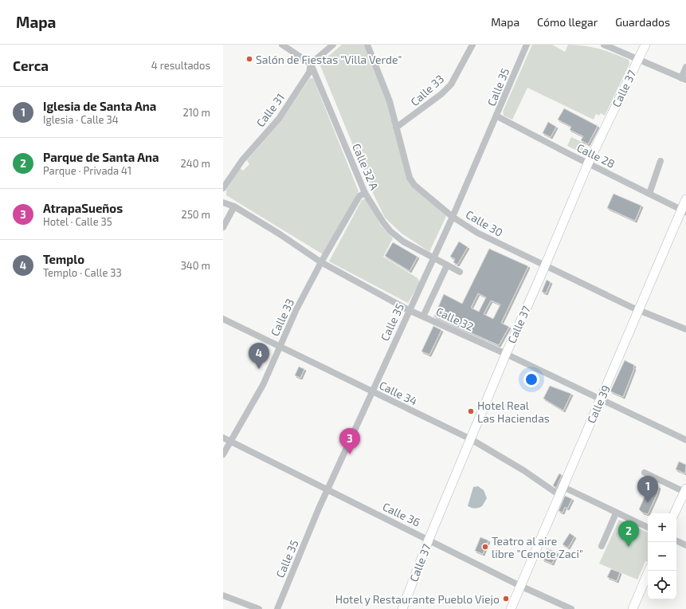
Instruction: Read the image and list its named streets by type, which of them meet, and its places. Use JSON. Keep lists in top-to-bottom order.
{
  "streets": {
    "street": [
      "Calle 35",
      "Calle 37",
      "Calle 33",
      "Calle 31",
      "Calle 28",
      "Calle 32 A",
      "Calle 30",
      "Calle 32",
      "Calle 34",
      "Calle 39",
      "Calle 36"
    ]
  },
  "crossings": [
    ["Calle 35", "Calle 28"],
    ["Calle 35", "Calle 32 A"],
    ["Calle 35", "Calle 30"],
    ["Calle 35", "Calle 32"],
    ["Calle 35", "Calle 34"],
    ["Calle 35", "Calle 36"],
    ["Calle 37", "Calle 28"],
    ["Calle 37", "Calle 30"],
    ["Calle 37", "Calle 32"],
    ["Calle 37", "Calle 34"],
    ["Calle 37", "Calle 36"],
    ["Calle 33", "Calle 32 A"],
    ["Calle 33", "Calle 30"],
    ["Calle 33", "Calle 32"],
    ["Calle 33", "Calle 34"],
    ["Calle 33", "Calle 36"],
    ["Calle 31", "Calle 32 A"],
    ["Calle 28", "Calle 39"],
    ["Calle 30", "Calle 39"],
    ["Calle 32", "Calle 39"],
    ["Calle 34", "Calle 39"],
    ["Calle 39", "Calle 36"]
  ],
  "places": [
    "Salón de Fiestas \"Villa Verde\"",
    "Hotel Real Las Haciendas",
    "Teatro al aire libre \"Cenote Zaci\"",
    "Hotel y Restaurante Pueblo Viejo"
  ],
  "page": {
    "header": "Mapa",
    "nav": ["Mapa", "Cómo llegar", "Guardados"],
    "heading": ["Cerca", "4 resultados"],
    "list": [
      {
        "mark": "1",
        "name": "Iglesia de Santa Ana",
        "note": "Iglesia · Calle 34",
        "value": "210 m"
      },
      {
        "mark": "2",
        "name": "Parque de Santa Ana",
        "note": "Parque · Privada 41",
        "value": "240 m"
      },
      {
        "mark": "3",
        "name": "AtrapaSueños",
        "note": "Hotel · Calle 35",
        "value": "250 m"
      },
      {
        "mark": "4",
        "name": "Templo",
        "note": "Templo · Calle 33",
        "value": "340 m"
      }
    ],
    "pins": [
      "4",
      "3",
      "1",
      "2"
    ],
    "map_buttons": ["+", "−"]
  }
}
